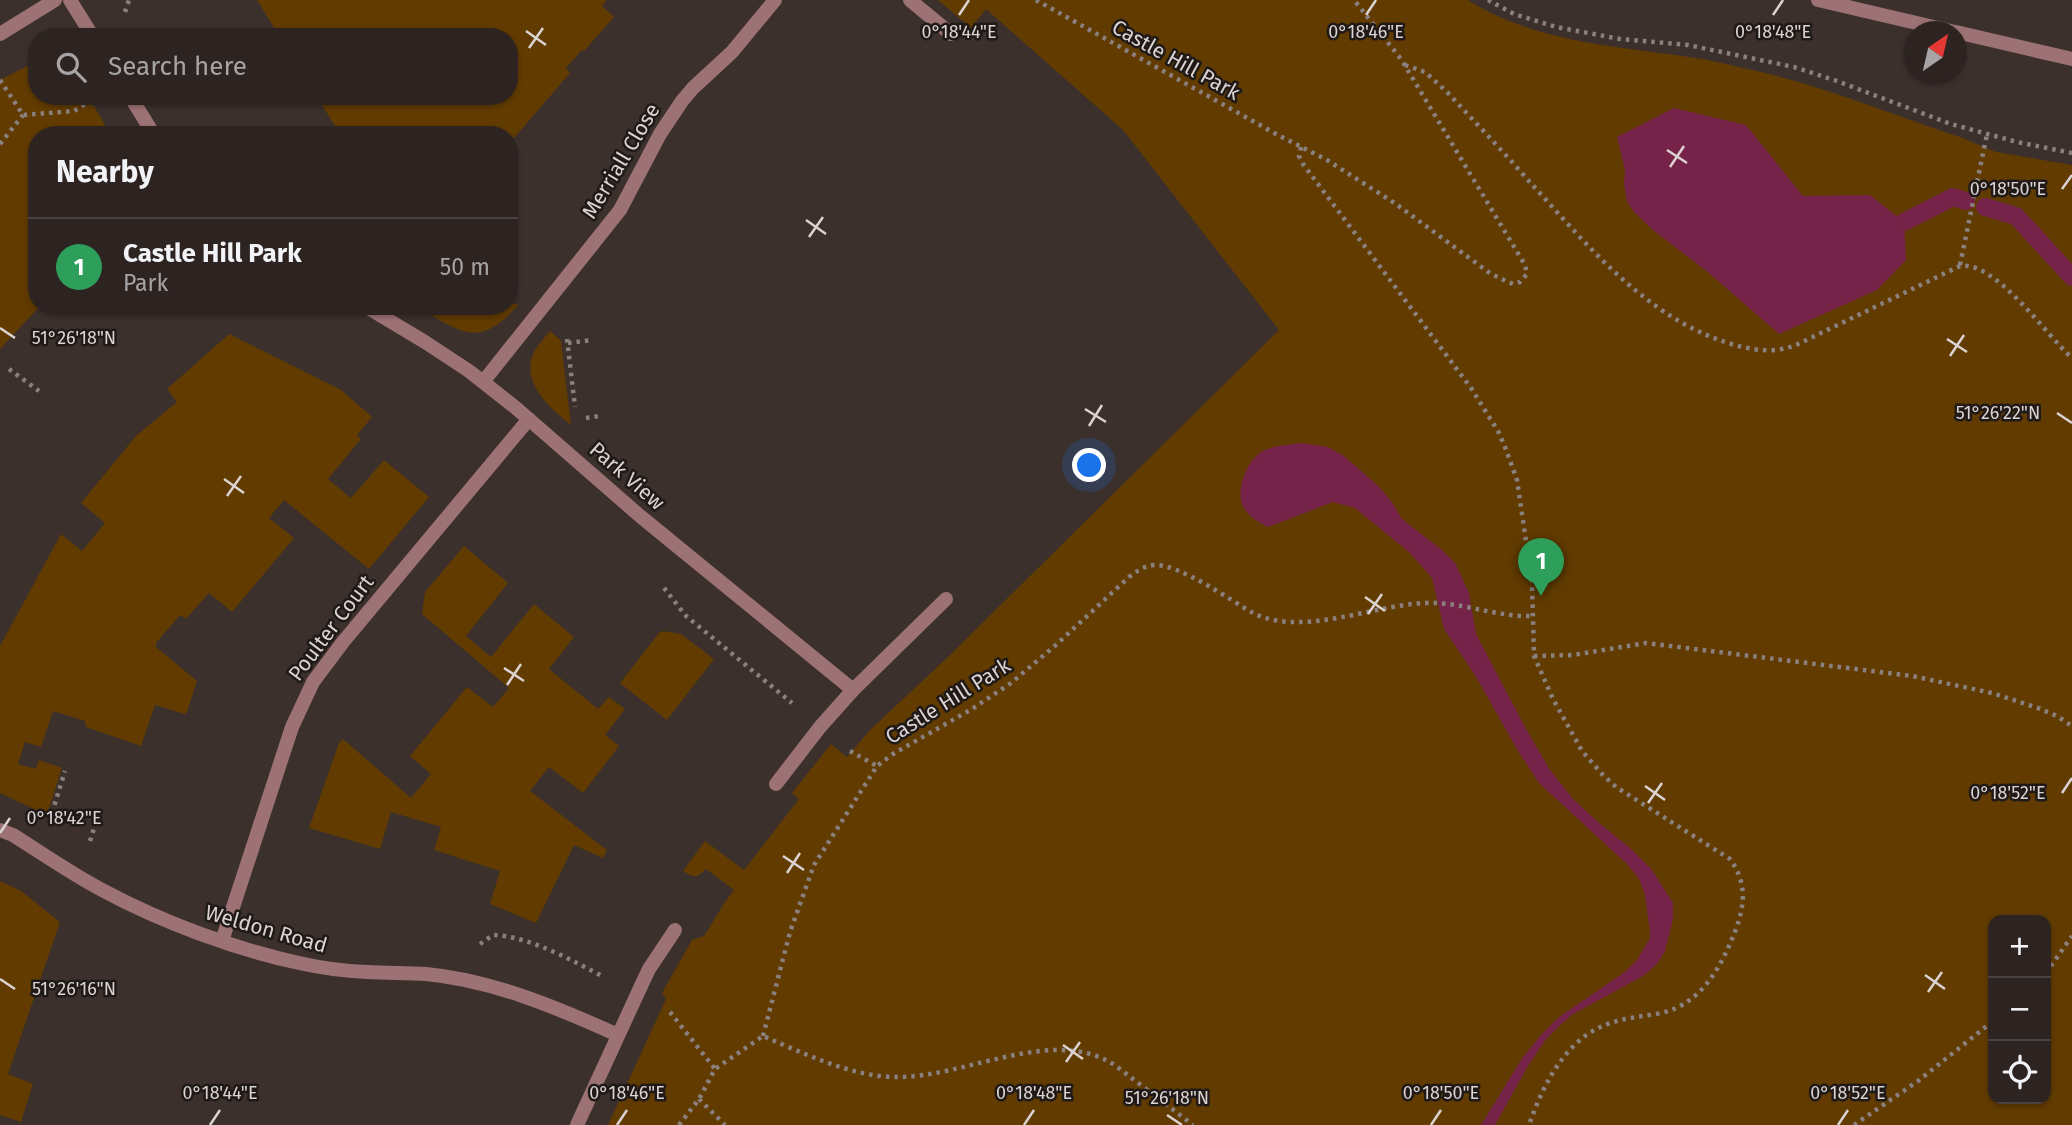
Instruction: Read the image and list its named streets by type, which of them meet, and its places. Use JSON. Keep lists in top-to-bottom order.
{
  "streets": {
    "street": [
      "Merriall Close",
      "Park View",
      "Poulter Court",
      "Weldon Road"
    ],
    "path": ["Castle Hill Park"]
  },
  "crossings": [
    ["Merriall Close", "Park View"],
    ["Park View", "Poulter Court"],
    ["Poulter Court", "Weldon Road"]
  ],
  "north": "top right",
  "page": {
    "search": "Search here",
    "heading": "Nearby",
    "list": [
      {
        "mark": "1",
        "name": "Castle Hill Park",
        "note": "Park",
        "value": "50 m"
      }
    ],
    "pins": "1",
    "map_buttons": ["+", "−"]
  },
  "coordinates": [
    "0°18'44\"E",
    "0°18'46\"E",
    "0°18'48\"E",
    "0°18'50\"E",
    "51°26'18\"N",
    "51°26'22\"N",
    "0°18'52\"E",
    "0°18'42\"E",
    "51°26'16\"N"
  ]
}
